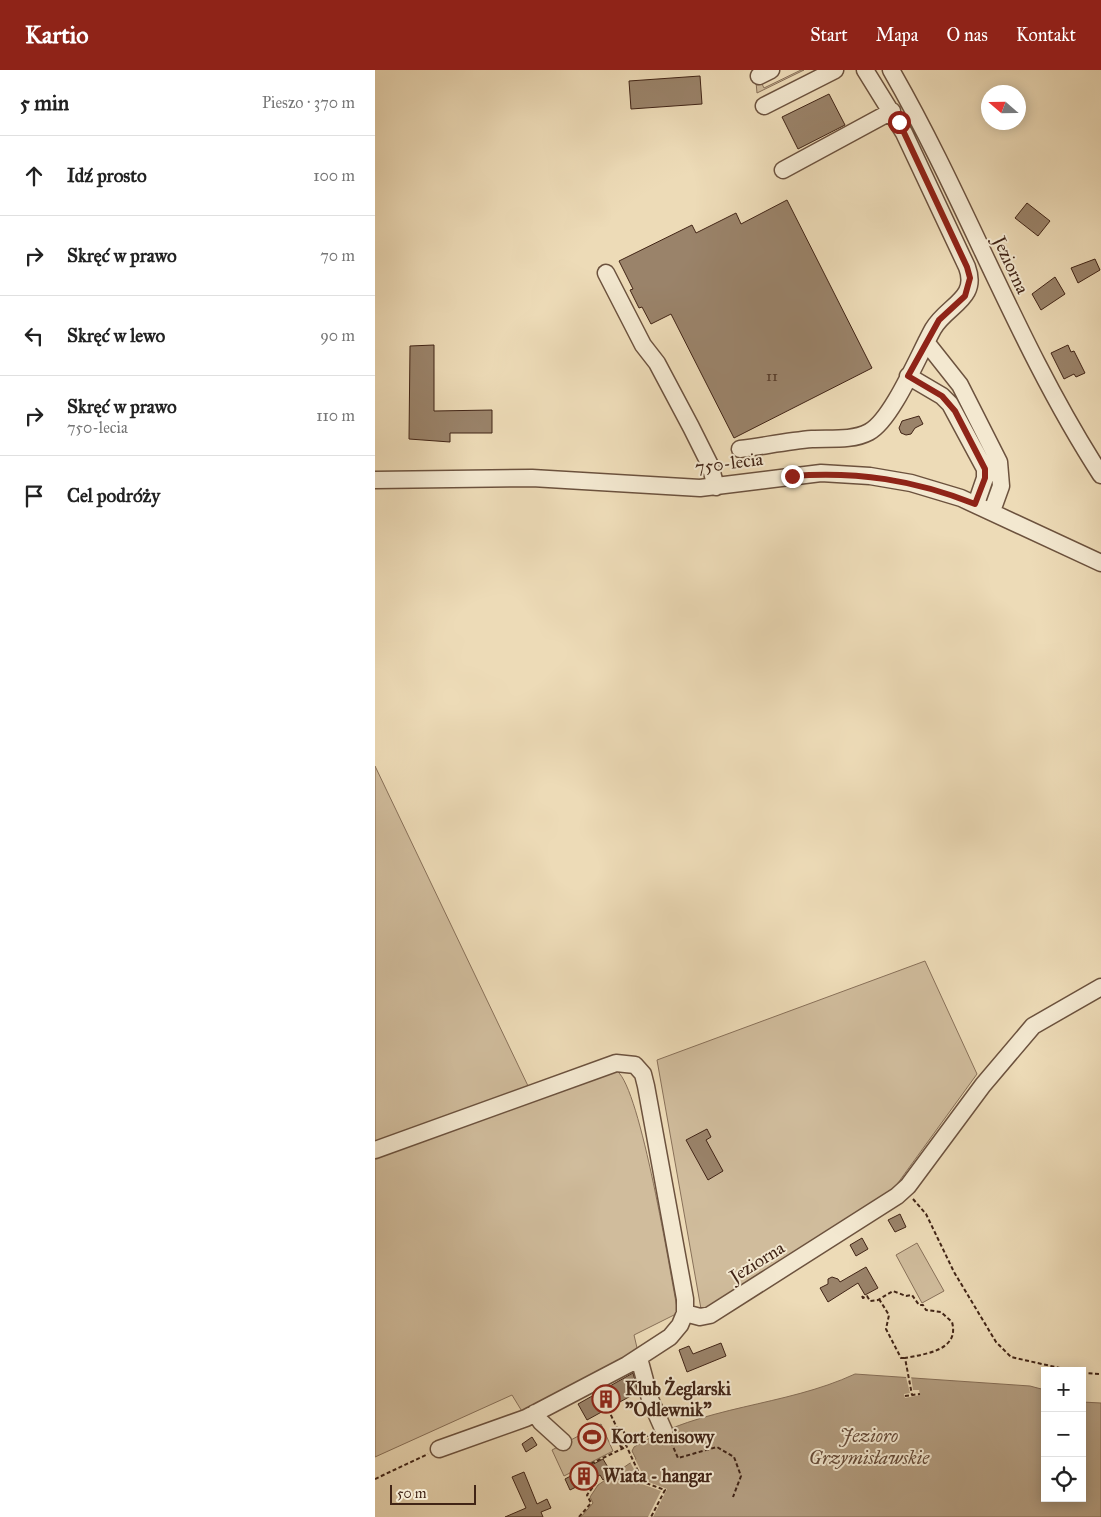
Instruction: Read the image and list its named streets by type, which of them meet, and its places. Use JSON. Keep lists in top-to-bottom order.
{
  "streets": {
    "street": ["Jeziorna", "750-lecia"]
  },
  "water": ["Jezioro Grzymisławskie"],
  "places": {
    "building": ["Klub Żeglarski \"Odlewnik\"", "Wiata - hangar"],
    "sports": ["Kort tenisowy"]
  },
  "house_numbers": ["11"],
  "scale_bar": "50 m",
  "north": "left",
  "page": {
    "header": "Kartio",
    "nav": [
      "Start",
      "Mapa",
      "O nas",
      "Kontakt"
    ],
    "heading": ["5 min", "Pieszo · 370 m"],
    "list": [
      ["Idź prosto", "100 m"],
      ["Skręć w prawo", "70 m"],
      ["Skręć w lewo", "90 m"],
      ["Skręć w prawo", "750-lecia", "110 m"],
      "Cel podróży"
    ],
    "map_buttons": ["+", "−"],
    "scale": "50 m"
  }
}
